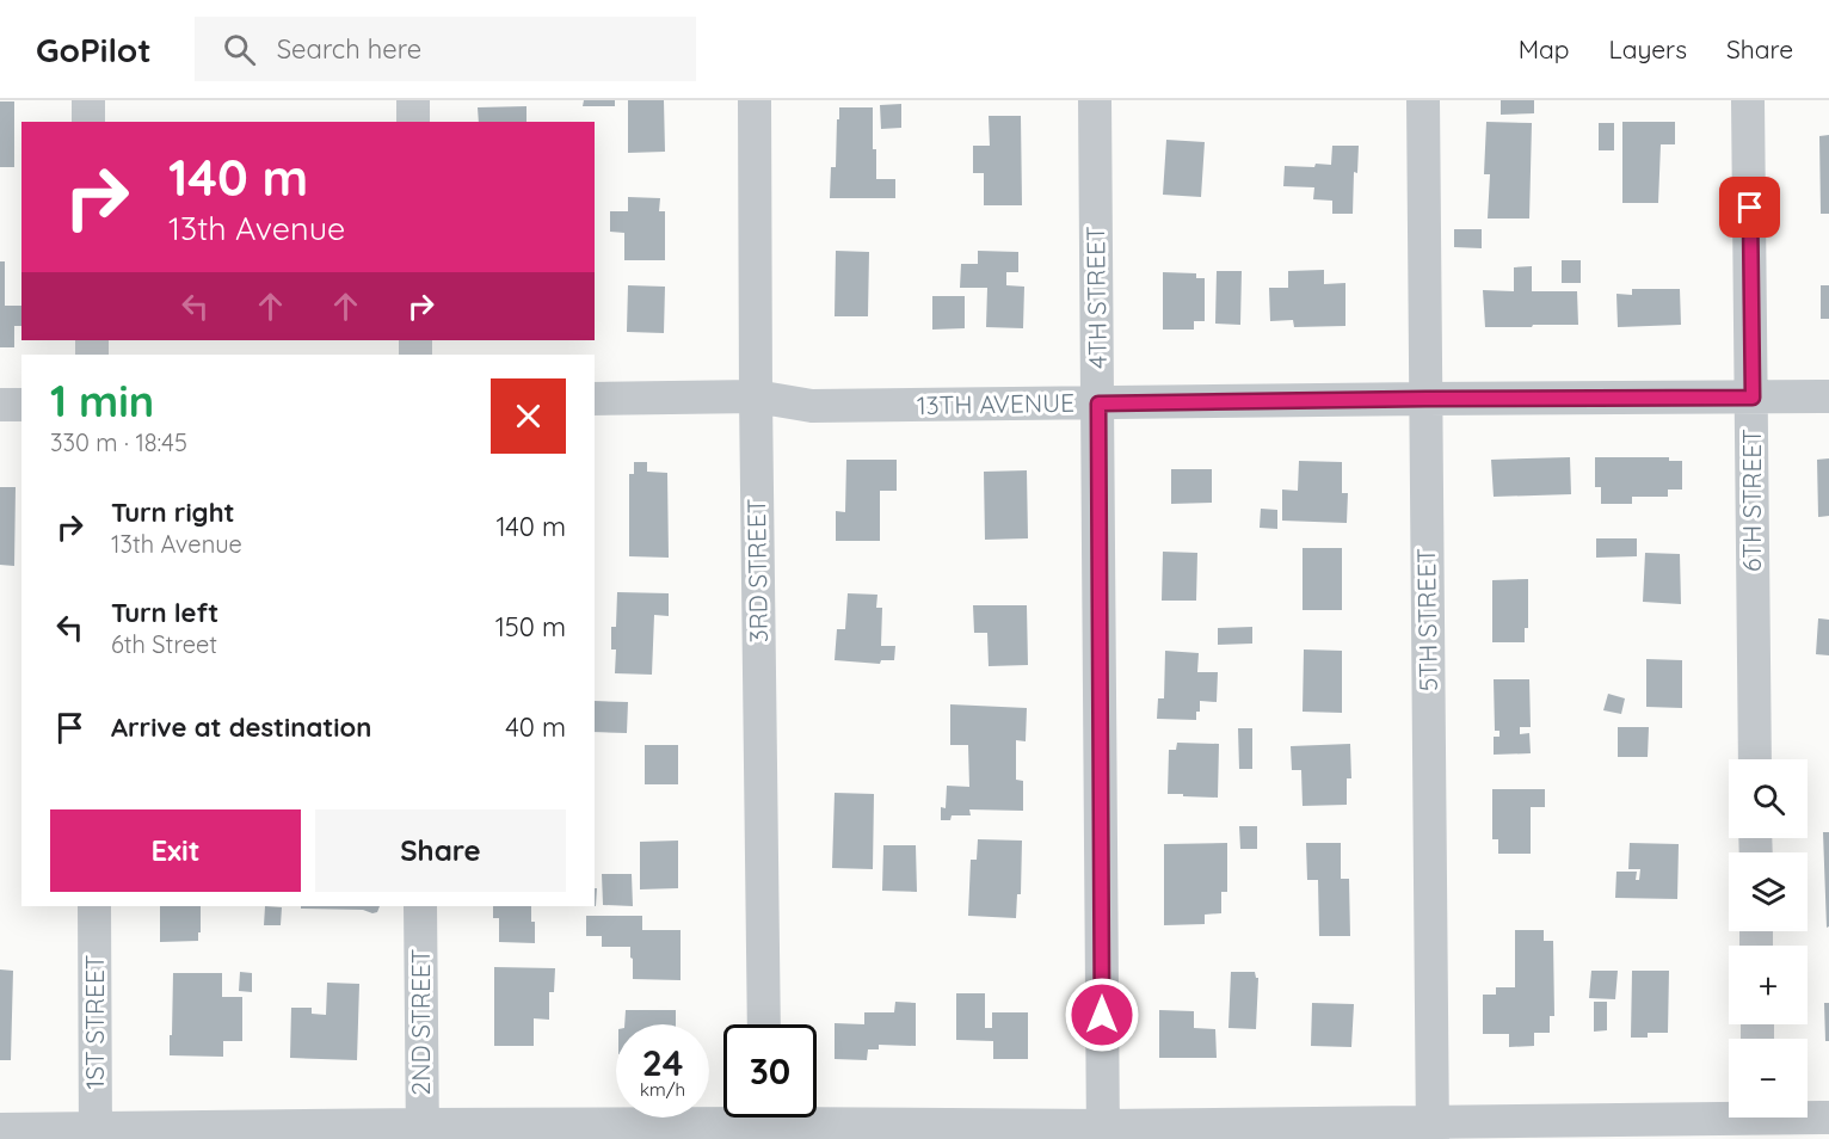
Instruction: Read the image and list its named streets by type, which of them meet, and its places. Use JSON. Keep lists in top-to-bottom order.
{
  "streets": {
    "street": [
      "4TH STREET",
      "13TH AVENUE",
      "6TH STREET",
      "3RD STREET",
      "5TH STREET",
      "1ST STREET",
      "2ND STREET"
    ]
  },
  "crossings": [
    ["4TH STREET", "13TH AVENUE"],
    ["13TH AVENUE", "6TH STREET"],
    ["13TH AVENUE", "3RD STREET"],
    ["13TH AVENUE", "5TH STREET"]
  ],
  "page": {
    "header": "GoPilot",
    "search": "Search here",
    "nav": ["Map", "Layers", "Share"],
    "turn": ["140 m", "13th Avenue"],
    "heading": ["1 min", "330 m · 18:45"],
    "list": [
      {
        "name": "Turn right",
        "note": "13th Avenue",
        "value": "140 m"
      },
      {
        "name": "Turn left",
        "note": "6th Street",
        "value": "150 m"
      },
      {
        "name": "Arrive at destination",
        "value": "40 m"
      }
    ],
    "map_buttons": ["+", "−"],
    "buttons": ["Exit", "Share"],
    "speed": "24 km/h",
    "limit": "30"
  }
}
